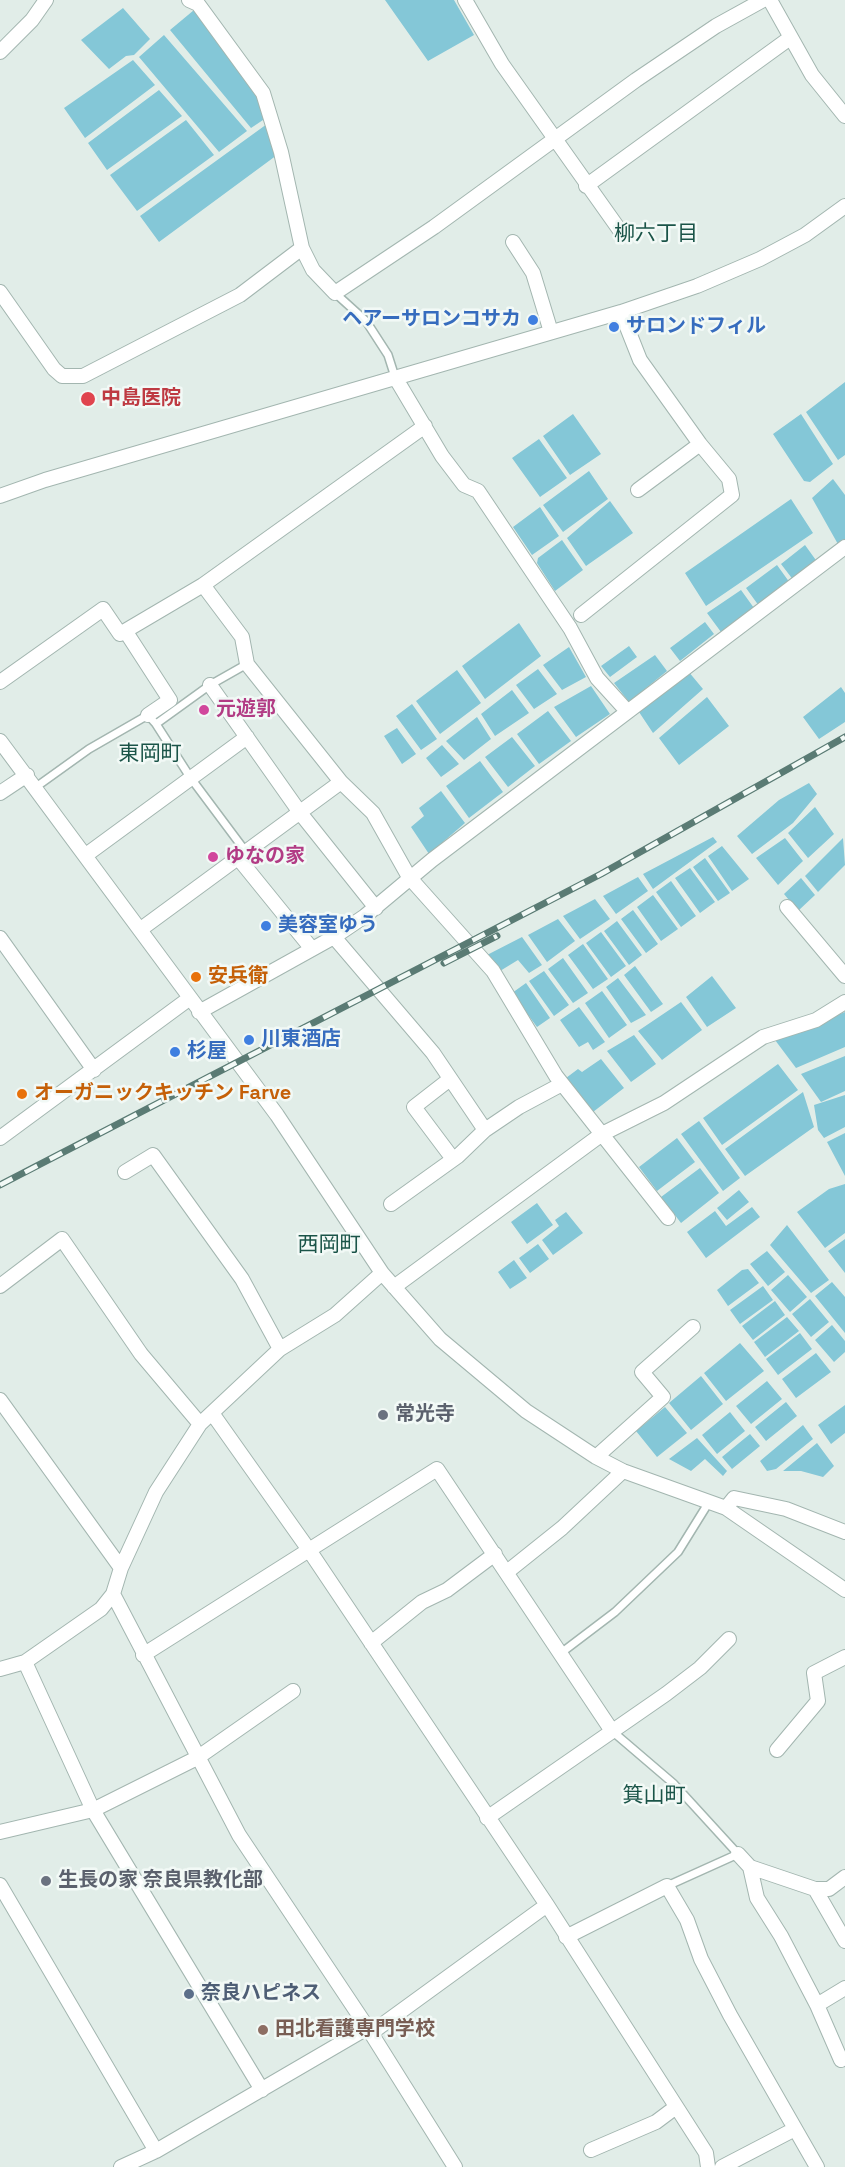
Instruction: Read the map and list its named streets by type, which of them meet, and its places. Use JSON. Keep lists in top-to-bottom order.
{
  "districts": [
    "柳六丁目",
    "東岡町",
    "西岡町",
    "箕山町"
  ],
  "places": [
    "ヘアーサロンコサカ",
    "サロンドフィル",
    "中島医院",
    "元遊郭",
    "ゆなの家",
    "美容室ゆう",
    "安兵衛",
    "川東酒店",
    "杉屋",
    "オーガニックキッチン Farve",
    "常光寺",
    "生長の家 奈良県教化部",
    "奈良ハピネス",
    "田北看護専門学校"
  ]
}
